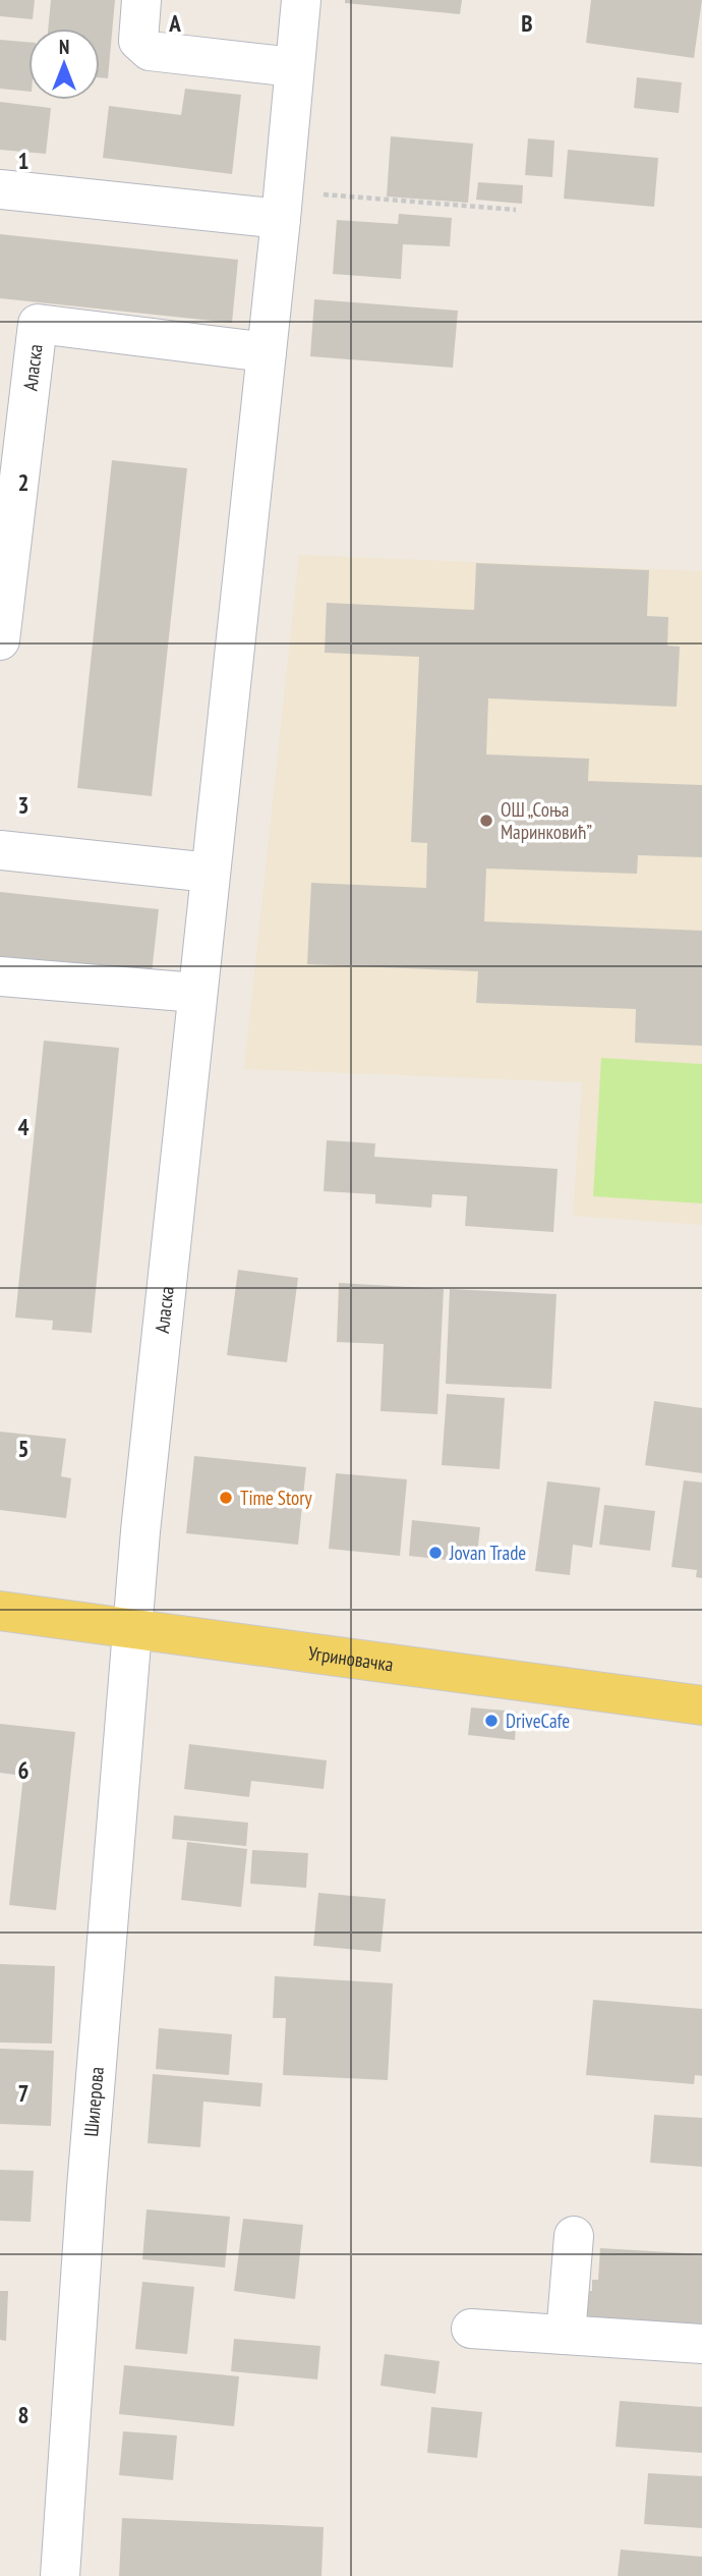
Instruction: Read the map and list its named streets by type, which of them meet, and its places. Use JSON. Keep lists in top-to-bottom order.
{
  "streets": {
    "main road": ["Угриновачка"],
    "street": ["Аласка", "Шилерова"]
  },
  "crossings": [
    ["Аласка", "Угриновачка"],
    ["Аласка", "Шилерова"],
    ["Угриновачка", "Шилерова"]
  ],
  "places": [
    "ОШ „Соња Маринковић”",
    "Time Story",
    "Jovan Trade",
    "DriveCafe"
  ],
  "north": "top",
  "grid": {
    "columns": ["A", "B"],
    "rows": [
      "1",
      "2",
      "3",
      "4",
      "5",
      "6",
      "7",
      "8"
    ]
  }
}
